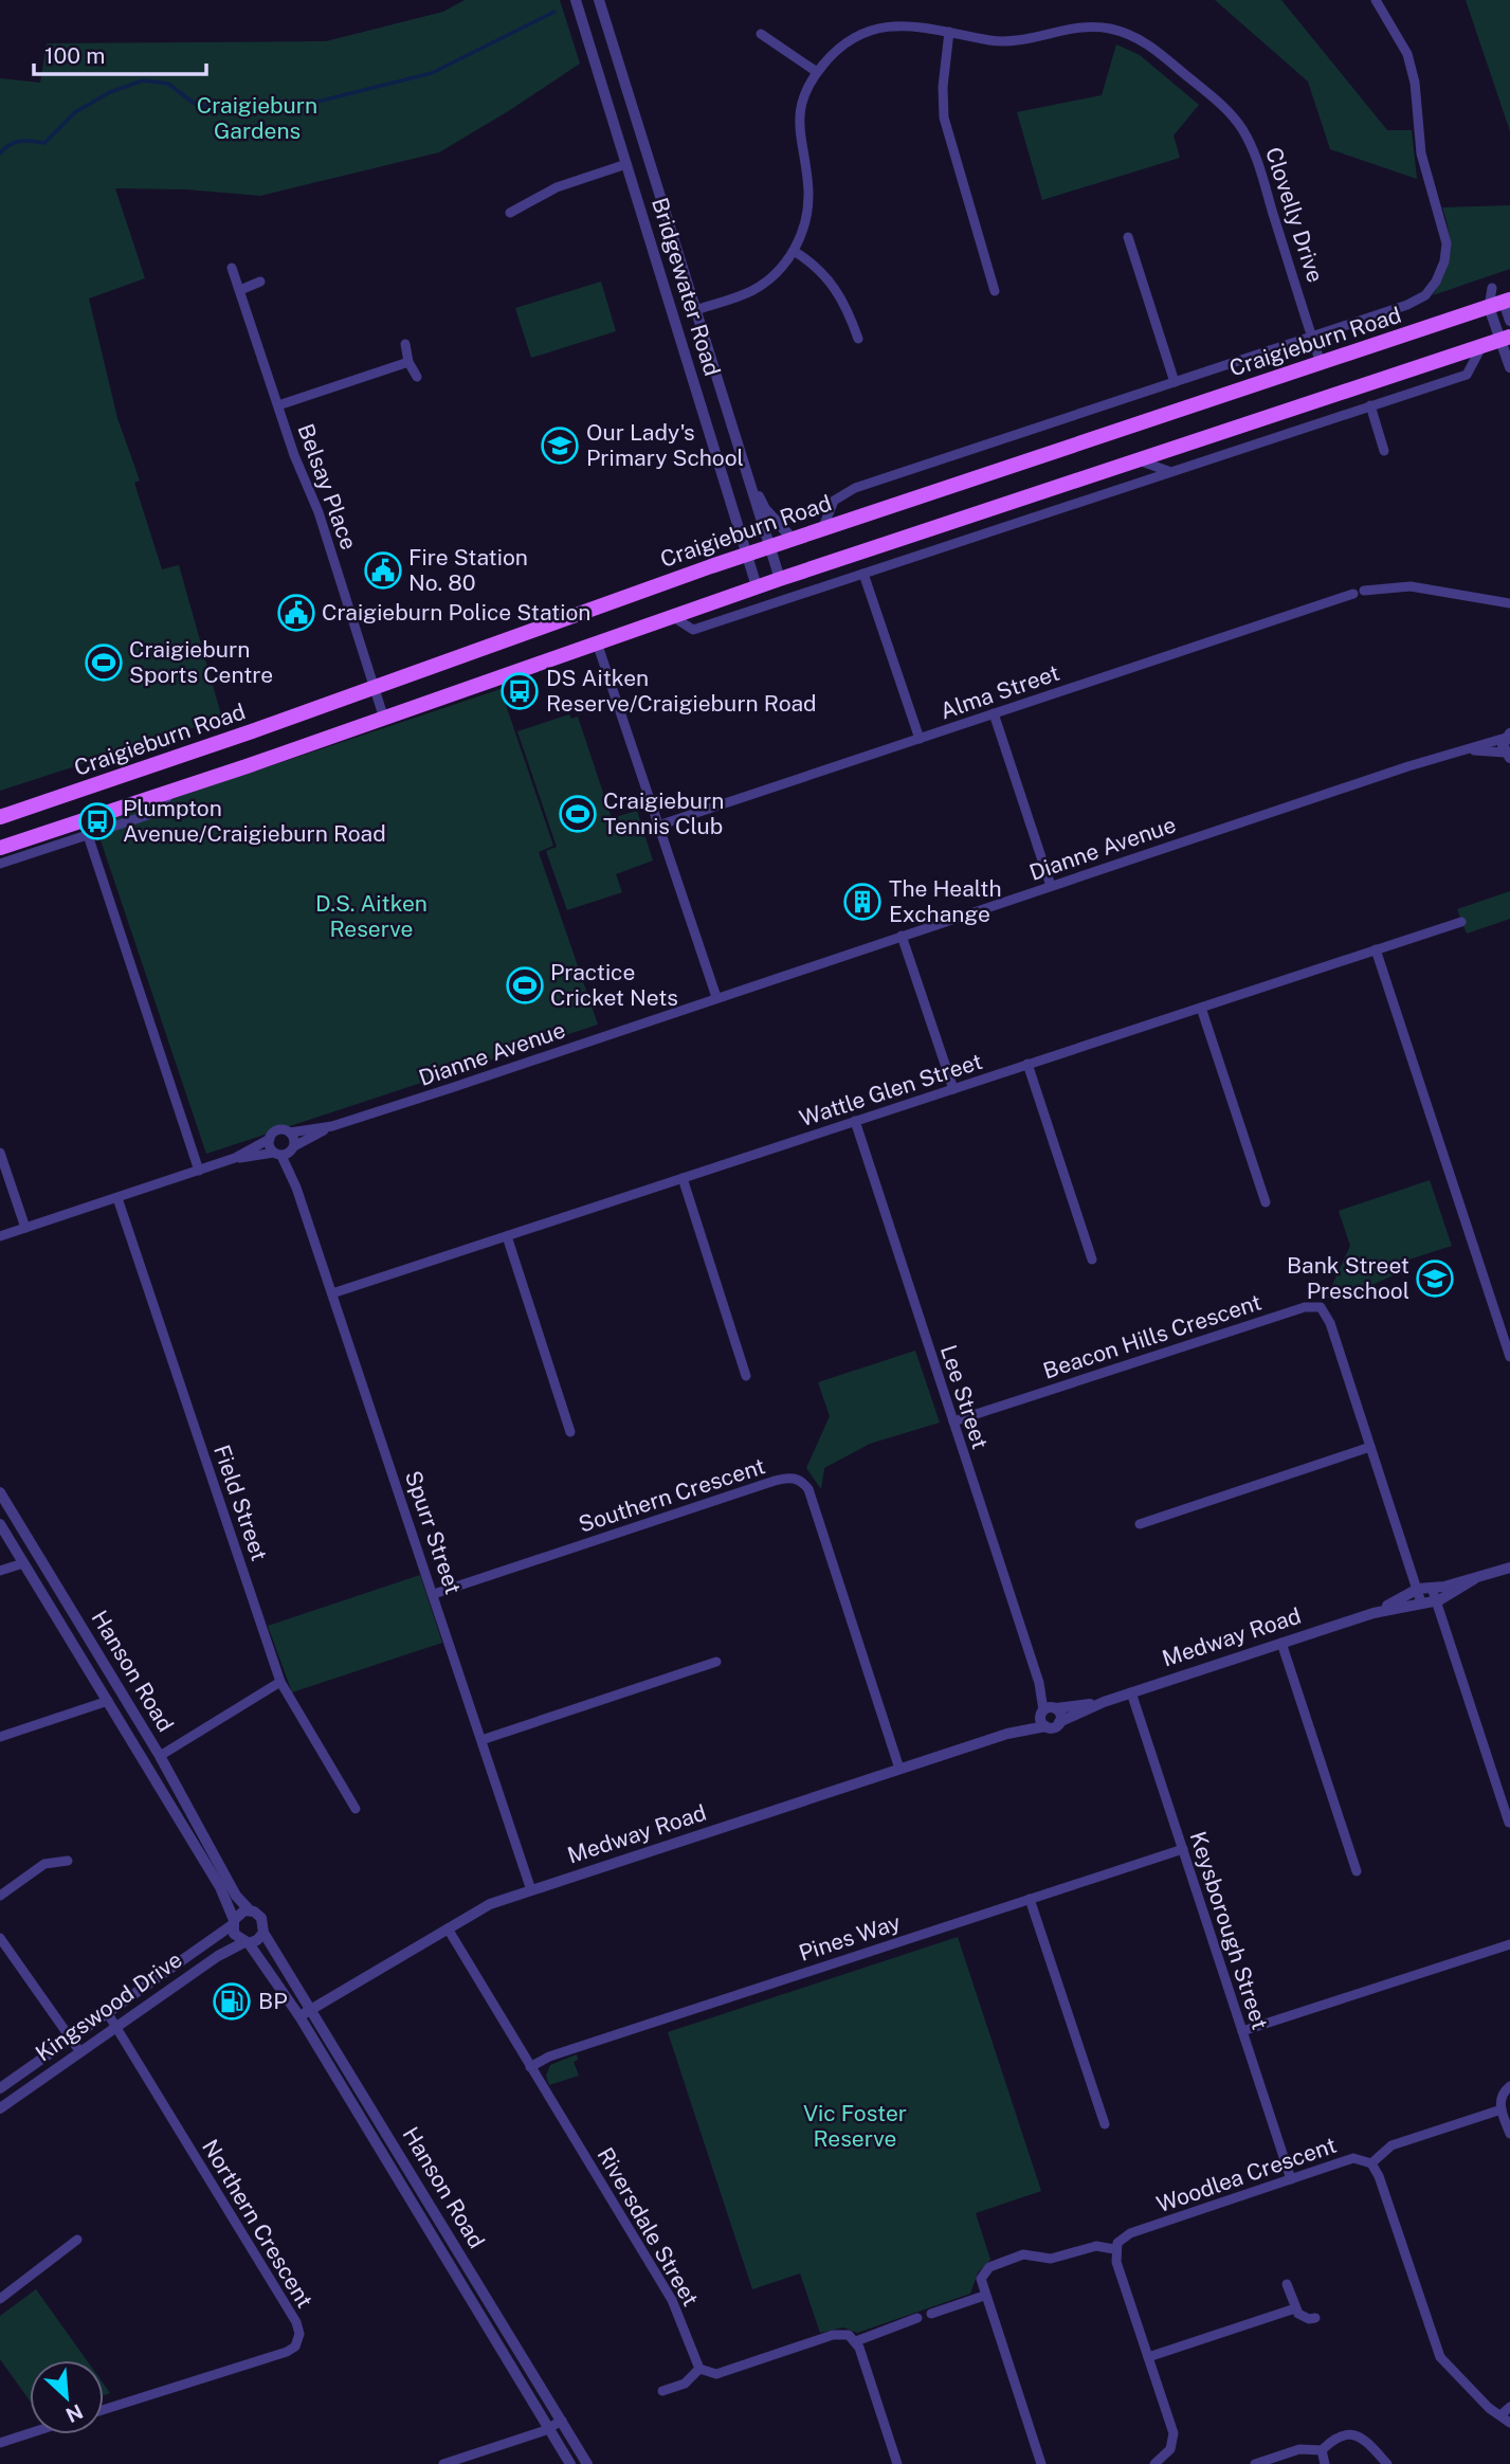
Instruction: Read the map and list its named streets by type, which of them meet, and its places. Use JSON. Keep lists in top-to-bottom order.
{
  "streets": {
    "main road": ["Craigieburn Road"],
    "street": [
      "Clovelly Drive",
      "Bridgewater Road",
      "Belsay Place",
      "Alma Street",
      "Dianne Avenue",
      "Wattle Glen Street",
      "Beacon Hills Crescent",
      "Lee Street",
      "Southern Crescent",
      "Field Street",
      "Spurr Street",
      "Medway Road",
      "Hanson Road",
      "Keysborough Street",
      "Pines Way",
      "Kingswood Drive",
      "Woodlea Crescent",
      "Northern Crescent",
      "Riversdale Street"
    ]
  },
  "crossings": [
    ["Clovelly Drive", "Bridgewater Road"],
    ["Clovelly Drive", "Craigieburn Road"],
    ["Bridgewater Road", "Craigieburn Road"],
    ["Craigieburn Road", "Belsay Place"],
    ["Dianne Avenue", "Field Street"],
    ["Dianne Avenue", "Spurr Street"],
    ["Wattle Glen Street", "Lee Street"],
    ["Wattle Glen Street", "Spurr Street"],
    ["Beacon Hills Crescent", "Lee Street"],
    ["Beacon Hills Crescent", "Medway Road"],
    ["Lee Street", "Medway Road"],
    ["Southern Crescent", "Spurr Street"],
    ["Southern Crescent", "Medway Road"],
    ["Spurr Street", "Medway Road"],
    ["Medway Road", "Hanson Road"],
    ["Medway Road", "Keysborough Street"],
    ["Medway Road", "Riversdale Street"],
    ["Hanson Road", "Kingswood Drive"],
    ["Keysborough Street", "Pines Way"],
    ["Keysborough Street", "Woodlea Crescent"],
    ["Pines Way", "Riversdale Street"],
    ["Kingswood Drive", "Northern Crescent"]
  ],
  "parks": ["Craigieburn Gardens", "D.S. Aitken Reserve", "Vic Foster Reserve"],
  "places": {
    "school or university": ["Our Lady's Primary School", "Bank Street Preschool"],
    "public building": ["Fire Station No. 80", "Craigieburn Police Station"],
    "sports": ["Craigieburn Sports Centre", "Craigieburn Tennis Club", "Practice Cricket Nets"],
    "bus stop": ["DS Aitken Reserve/Craigieburn Road", "Plumpton Avenue/Craigieburn Road"],
    "building": ["The Health Exchange"],
    "fuel station": ["BP"]
  },
  "scale_bar": "100 m",
  "north": "bottom right"
}
